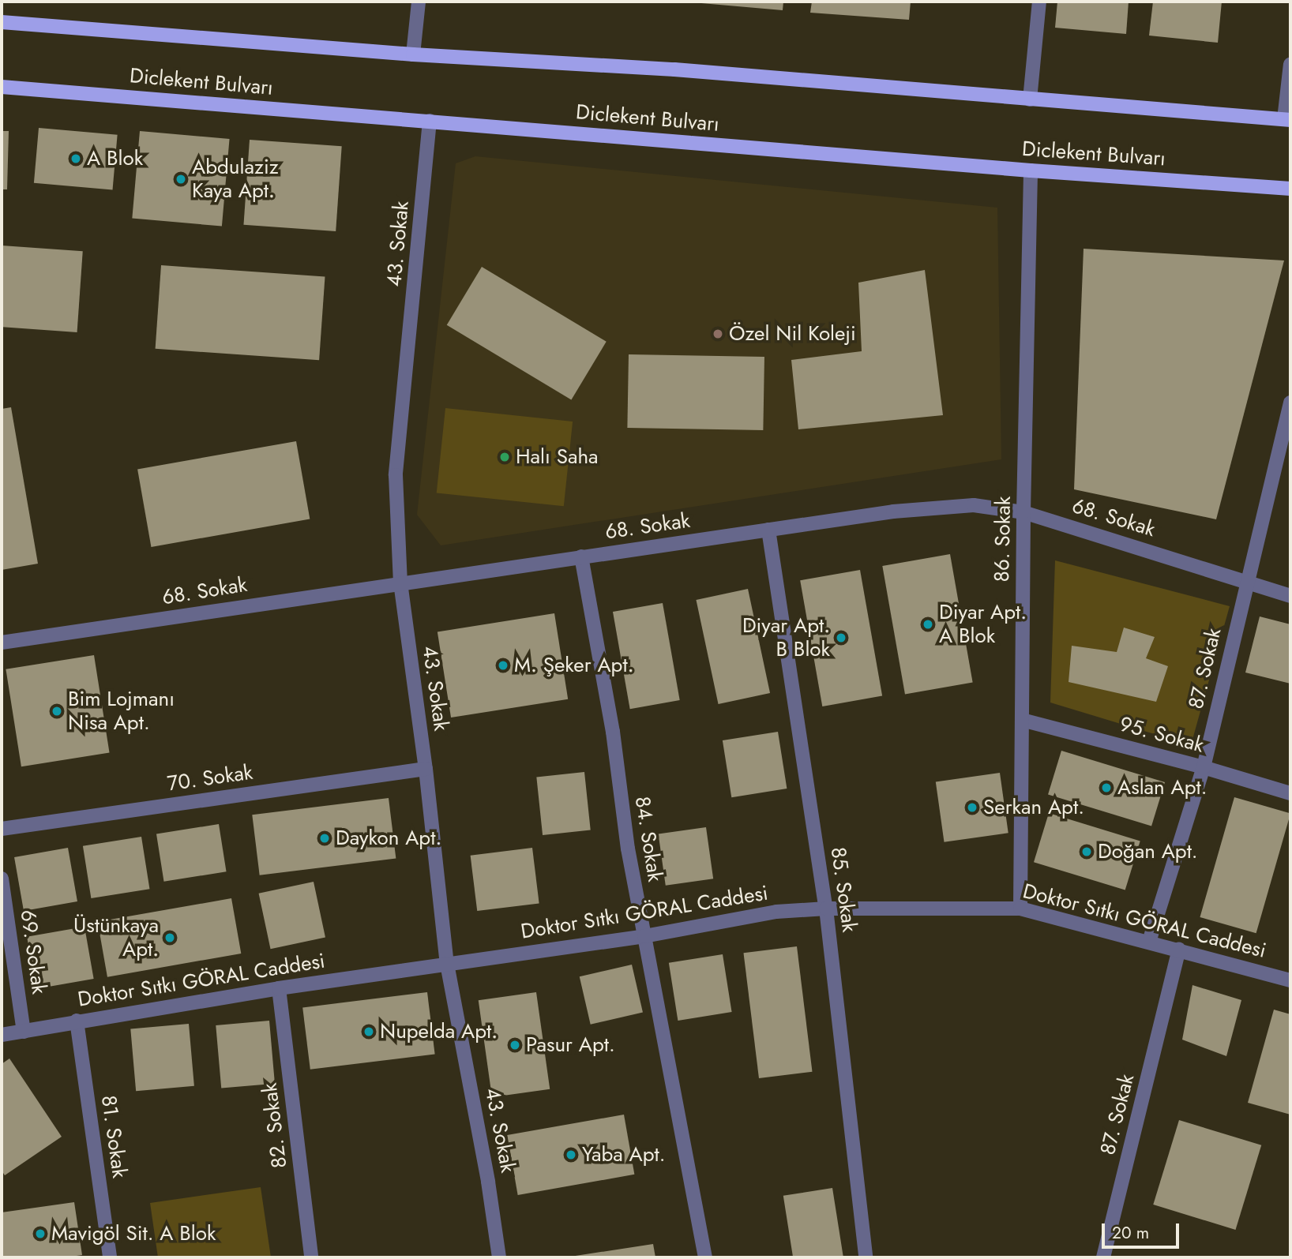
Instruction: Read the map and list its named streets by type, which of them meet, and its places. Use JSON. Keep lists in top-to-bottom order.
{
  "streets": {
    "main road": ["Diclekent Bulvarı"],
    "street": [
      "43. Sokak",
      "68. Sokak",
      "86. Sokak",
      "87. Sokak",
      "95. Sokak",
      "70. Sokak",
      "84. Sokak",
      "85. Sokak",
      "Doktor Sıtkı GÖRAL Caddesi",
      "69. Sokak",
      "82. Sokak",
      "81. Sokak"
    ]
  },
  "crossings": [
    ["Diclekent Bulvarı", "43. Sokak"],
    ["Diclekent Bulvarı", "86. Sokak"],
    ["43. Sokak", "68. Sokak"],
    ["43. Sokak", "70. Sokak"],
    ["43. Sokak", "Doktor Sıtkı GÖRAL Caddesi"],
    ["68. Sokak", "86. Sokak"],
    ["68. Sokak", "87. Sokak"],
    ["68. Sokak", "84. Sokak"],
    ["68. Sokak", "85. Sokak"],
    ["86. Sokak", "95. Sokak"],
    ["86. Sokak", "Doktor Sıtkı GÖRAL Caddesi"],
    ["87. Sokak", "95. Sokak"],
    ["87. Sokak", "Doktor Sıtkı GÖRAL Caddesi"],
    ["84. Sokak", "Doktor Sıtkı GÖRAL Caddesi"],
    ["85. Sokak", "Doktor Sıtkı GÖRAL Caddesi"],
    ["Doktor Sıtkı GÖRAL Caddesi", "69. Sokak"],
    ["Doktor Sıtkı GÖRAL Caddesi", "82. Sokak"],
    ["Doktor Sıtkı GÖRAL Caddesi", "81. Sokak"]
  ],
  "places": [
    "A Blok",
    "Abdulaziz Kaya Apt.",
    "Özel Nil Koleji",
    "Halı Saha",
    "Diyar Apt. A Blok",
    "Diyar Apt. B Blok",
    "M. Şeker Apt.",
    "Bim Lojmanı Nisa Apt.",
    "Aslan Apt.",
    "Serkan Apt.",
    "Daykon Apt.",
    "Doğan Apt.",
    "Üstünkaya Apt.",
    "Nupelda Apt.",
    "Pasur Apt.",
    "Yaba Apt.",
    "Mavigöl Sit. A Blok"
  ],
  "scale_bar": "20 m"
}
